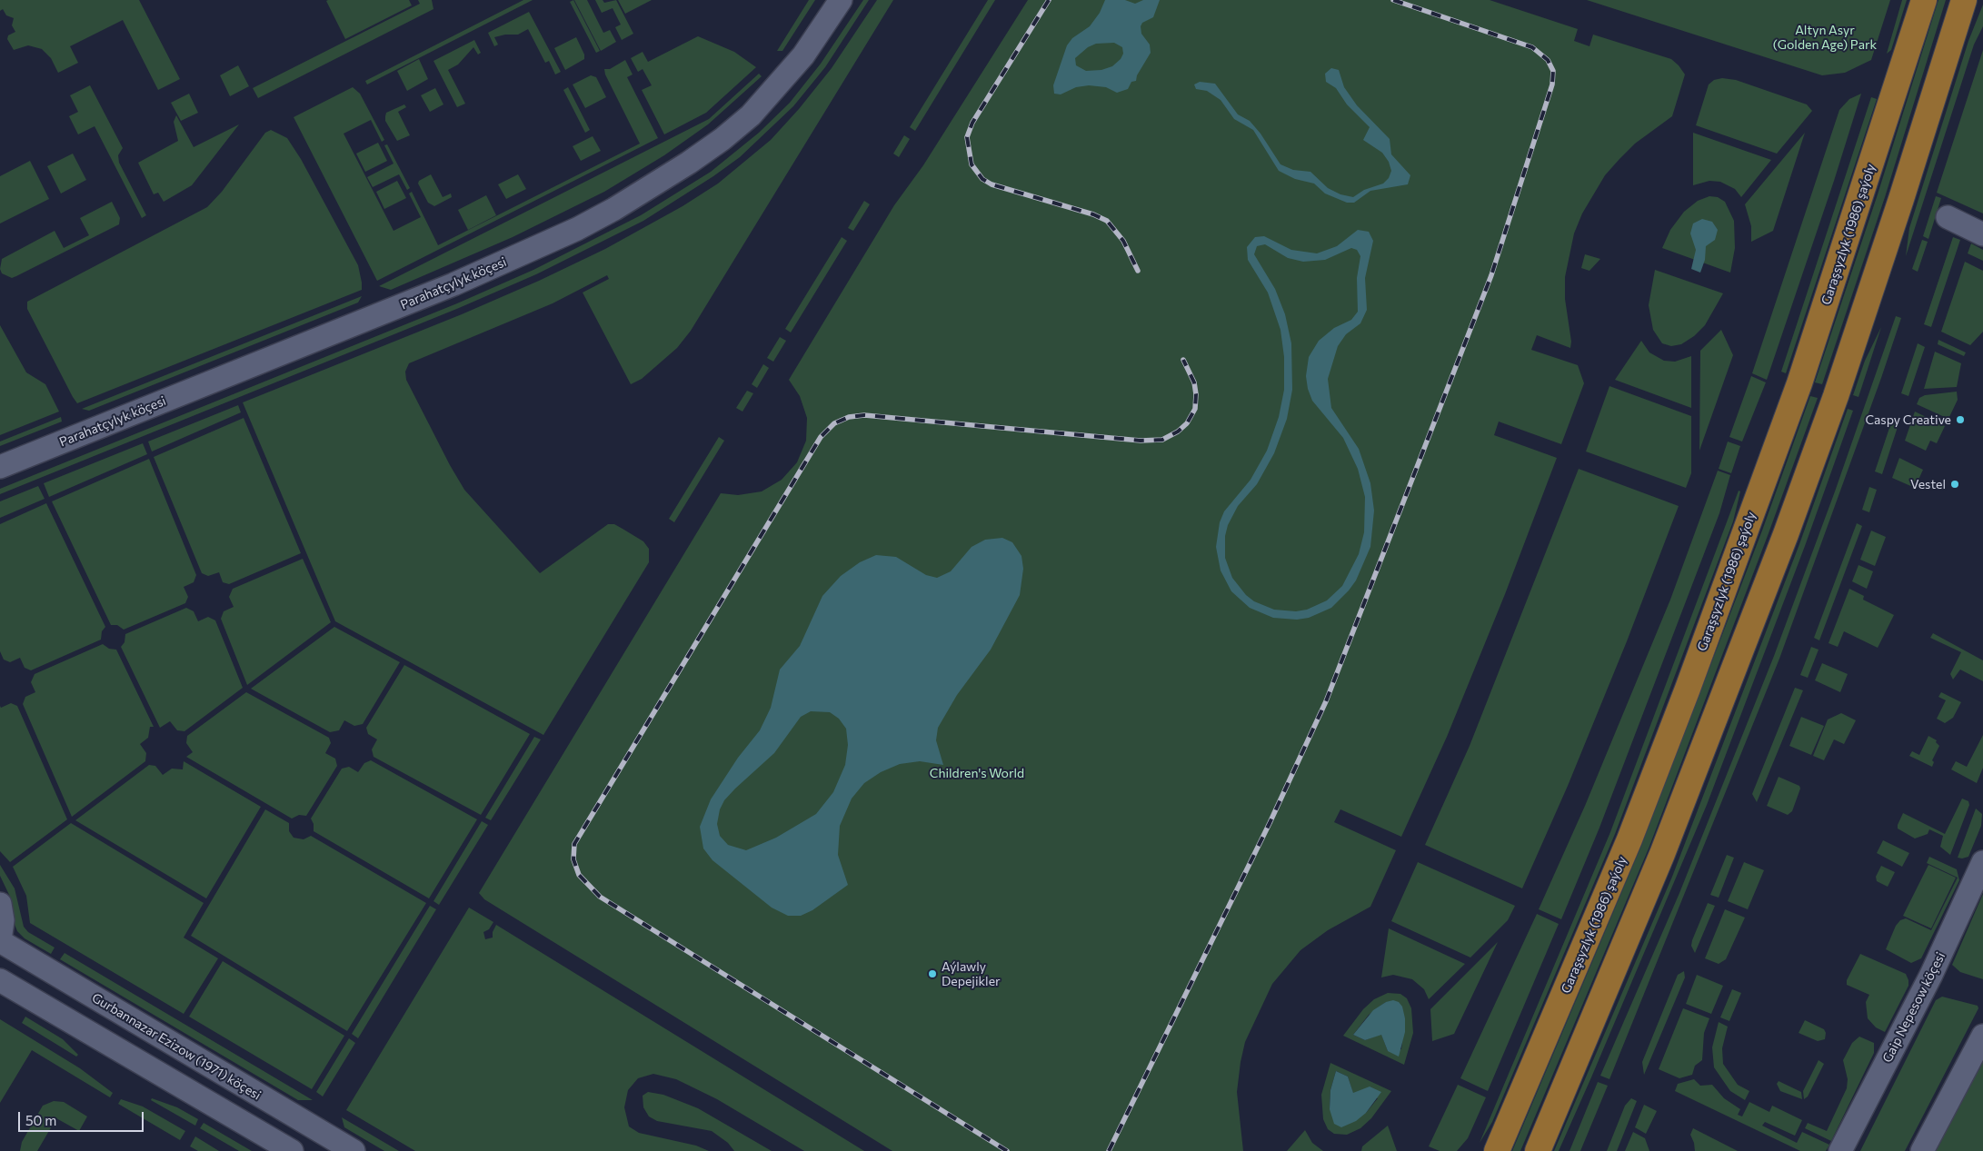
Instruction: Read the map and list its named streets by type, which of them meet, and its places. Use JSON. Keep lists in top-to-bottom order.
{
  "streets": {
    "main road": ["Garaşsyzlyk (1986) şaýoly"],
    "street": ["Parahatçylyk köçesi", "Gaip Nepesow köçesi", "Gurbannazar Ezizow (1971) köçesi"]
  },
  "parks": ["Altyn Asyr (Golden Age) Park", "Children's World"],
  "places": ["Caspy Creative", "Vestel", "Aýlawly Depejikler"],
  "scale_bar": "50 m"
}
